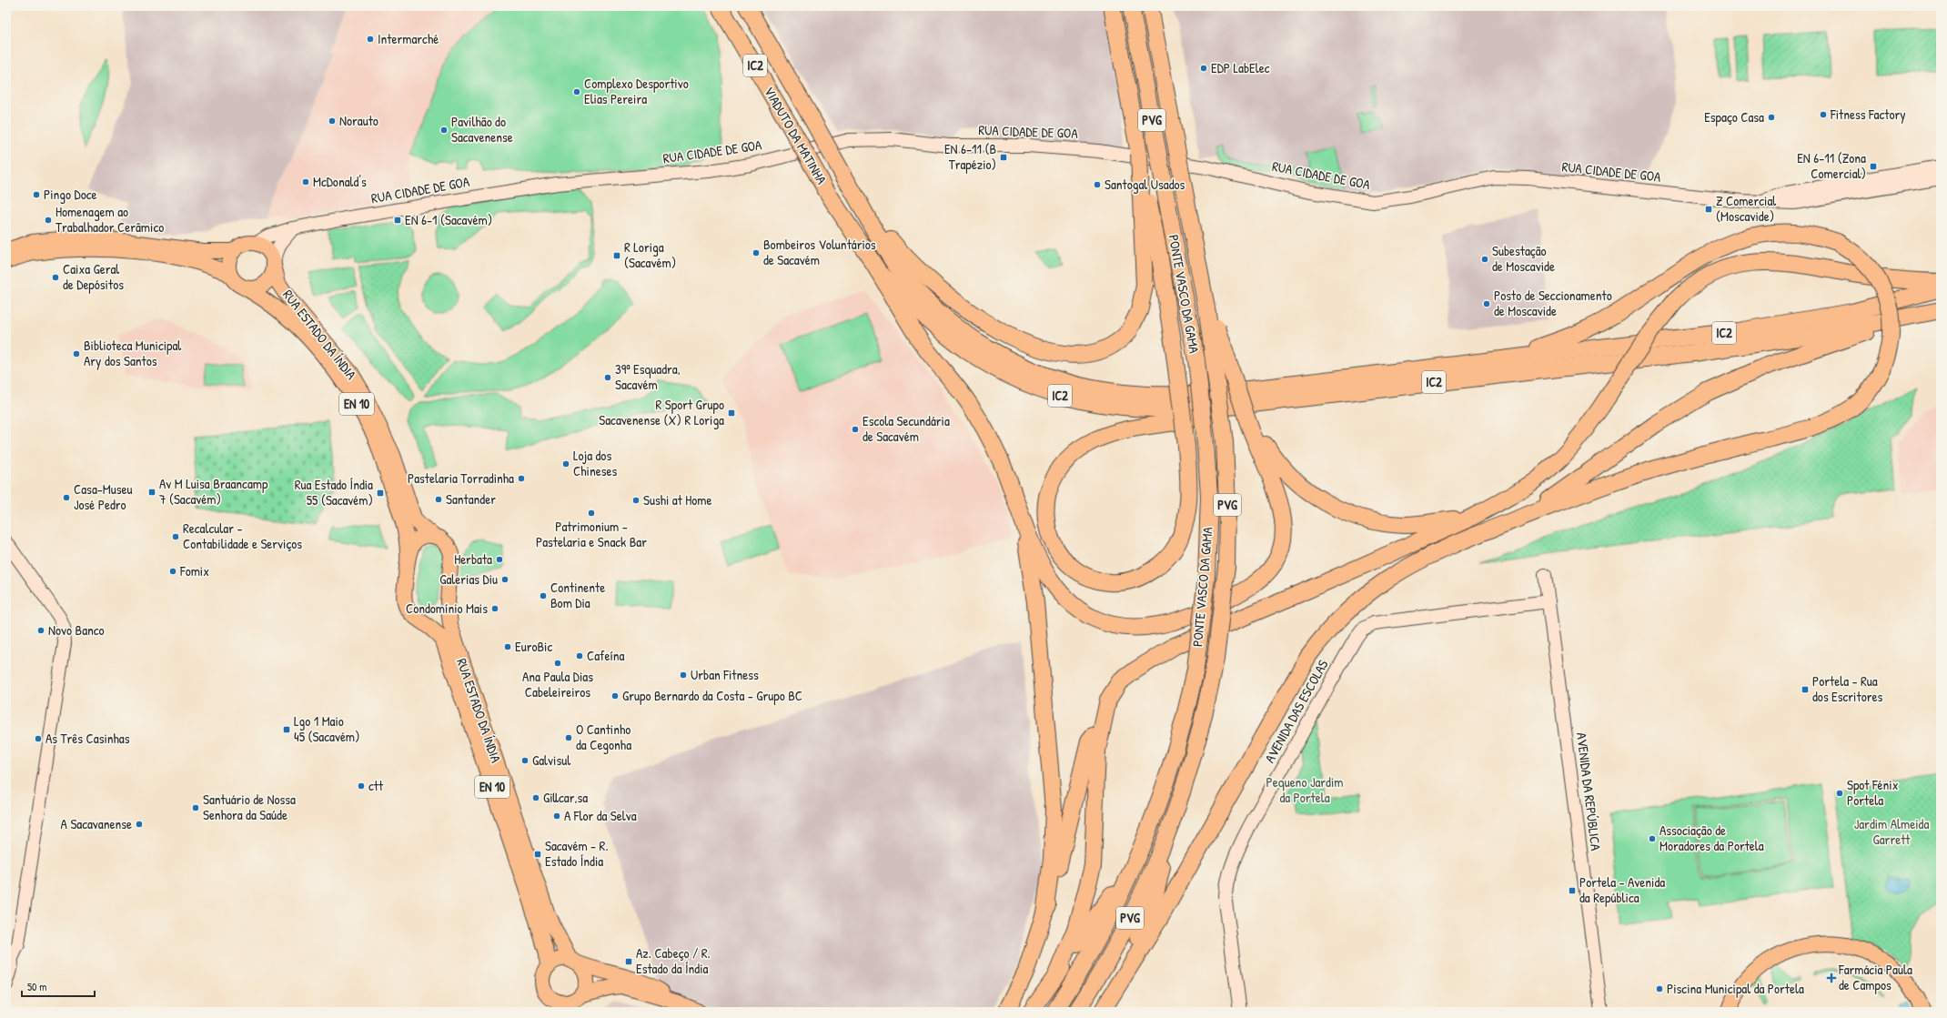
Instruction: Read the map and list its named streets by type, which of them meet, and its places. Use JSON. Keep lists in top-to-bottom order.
{
  "streets": {
    "highway": [
      "IC2",
      "PVG",
      "VIADUTO DA MATINHA",
      "PONTE VASCO DA GAMA"
    ],
    "main road": ["RUA ESTADO DA ÍNDIA", "EN 10"],
    "street": ["RUA CIDADE DE GOA", "AVENIDA DAS ESCOLAS", "AVENIDA DA REPÚBLICA"]
  },
  "crossings": [
    ["IC2", "VIADUTO DA MATINHA"],
    ["RUA CIDADE DE GOA", "RUA ESTADO DA ÍNDIA"],
    ["RUA CIDADE DE GOA", "EN 10"],
    ["RUA ESTADO DA ÍNDIA", "EN 10"],
    ["AVENIDA DAS ESCOLAS", "AVENIDA DA REPÚBLICA"]
  ],
  "parks": ["Pequeno Jardim da Portela", "Jardim Almeida Garrett"],
  "places": {
    "other": [
      "Intermarché",
      "EDP LabElec",
      "Complexo Desportivo Elias Pereira",
      "Fitness Factory",
      "Espaço Casa",
      "Norauto",
      "Pavilhão do Sacavenense",
      "McDonald's",
      "Santogal Usados",
      "Pingo Doce",
      "Homenagem ao Trabalhador Cerâmico",
      "Bombeiros Voluntários de Sacavém",
      "Subestação de Moscavide",
      "Caixa Geral de Depósitos",
      "Posto de Seccionamento de Moscavide",
      "Biblioteca Municipal Ary dos Santos",
      "39ª Esquadra, Sacavém",
      "Escola Secundária de Sacavém",
      "Loja dos Chineses",
      "Pastelaria Torradinha",
      "Casa-Museu José Pedro",
      "Santander",
      "Sushi at Home",
      "Patrimonium - Pastelaria e Snack Bar",
      "Recalcular - Contabilidade e Serviços",
      "Herbata",
      "Fomix",
      "Galerias Diu",
      "Continente Bom Dia",
      "Condomínio Mais",
      "Novo Banco",
      "EuroBic",
      "Cafeína",
      "Ana Paula Dias Cabeleireiros",
      "Urban Fitness",
      "Grupo Bernardo da Costa - Grupo BC",
      "O Cantinho da Cegonha",
      "As Três Casinhas",
      "Galvisul",
      "ctt",
      "Spot Fénix Portela",
      "Gillcar,sa",
      "Santuário de Nossa Senhora da Saúde",
      "A Flor da Selva",
      "A Sacavanense",
      "Associação de Moradores da Portela",
      "Piscina Municipal da Portela"
    ],
    "transit": [
      "EN 6-11 (B Trapézio)",
      "EN 6-11 (Zona Comercial)",
      "Z Comercial (Moscavide)",
      "EN 6-1 (Sacavém)",
      "R Loriga (Sacavém)",
      "R Sport Grupo Sacavenense (X) R Loriga",
      "Av M Luisa Braancamp 7 (Sacavém)",
      "Rua Estado Índia 55 (Sacavém)",
      "Portela - Rua dos Escritores",
      "Lgo 1 Maio 45 (Sacavém)",
      "Sacavém - R. Estado Índia",
      "Portela - Avenida da República",
      "Az. Cabeço / R. Estado da Índia"
    ],
    "health": ["Farmácia Paula de Campos"]
  },
  "scale_bar": "50 m"
}
